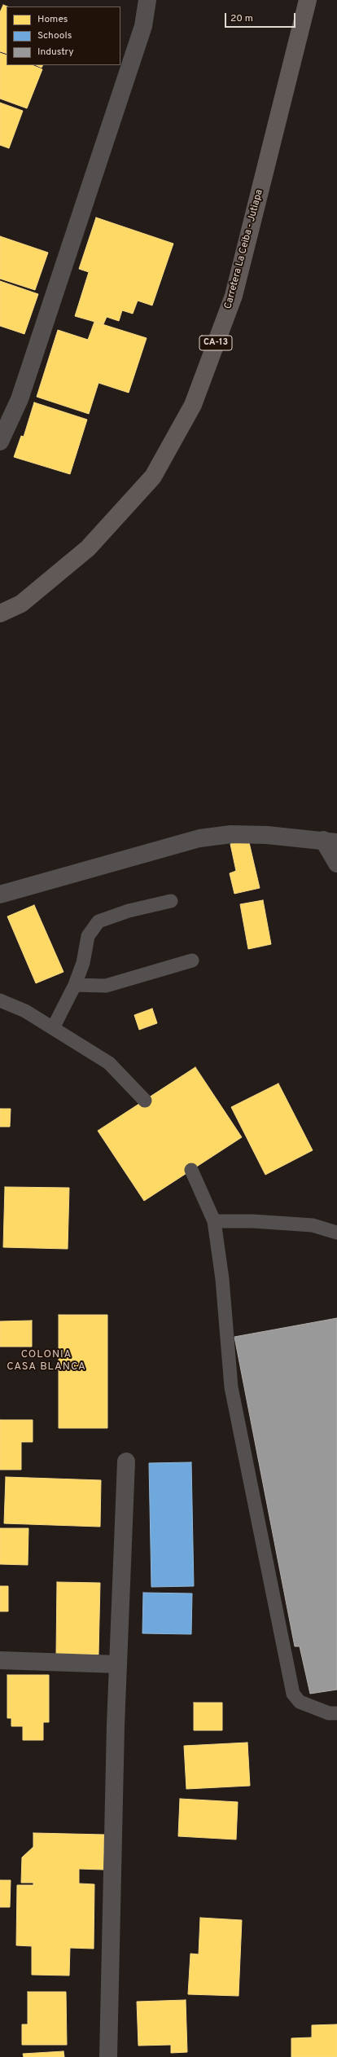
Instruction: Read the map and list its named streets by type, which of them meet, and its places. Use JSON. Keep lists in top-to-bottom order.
{
  "streets": {
    "main road": ["Carretera La Ceiba - Jutiapa", "CA-13"]
  },
  "districts": ["COLONIA CASA BLANCA"],
  "legend": ["Homes", "Schools", "Industry"],
  "scale_bar": "20 m"
}
